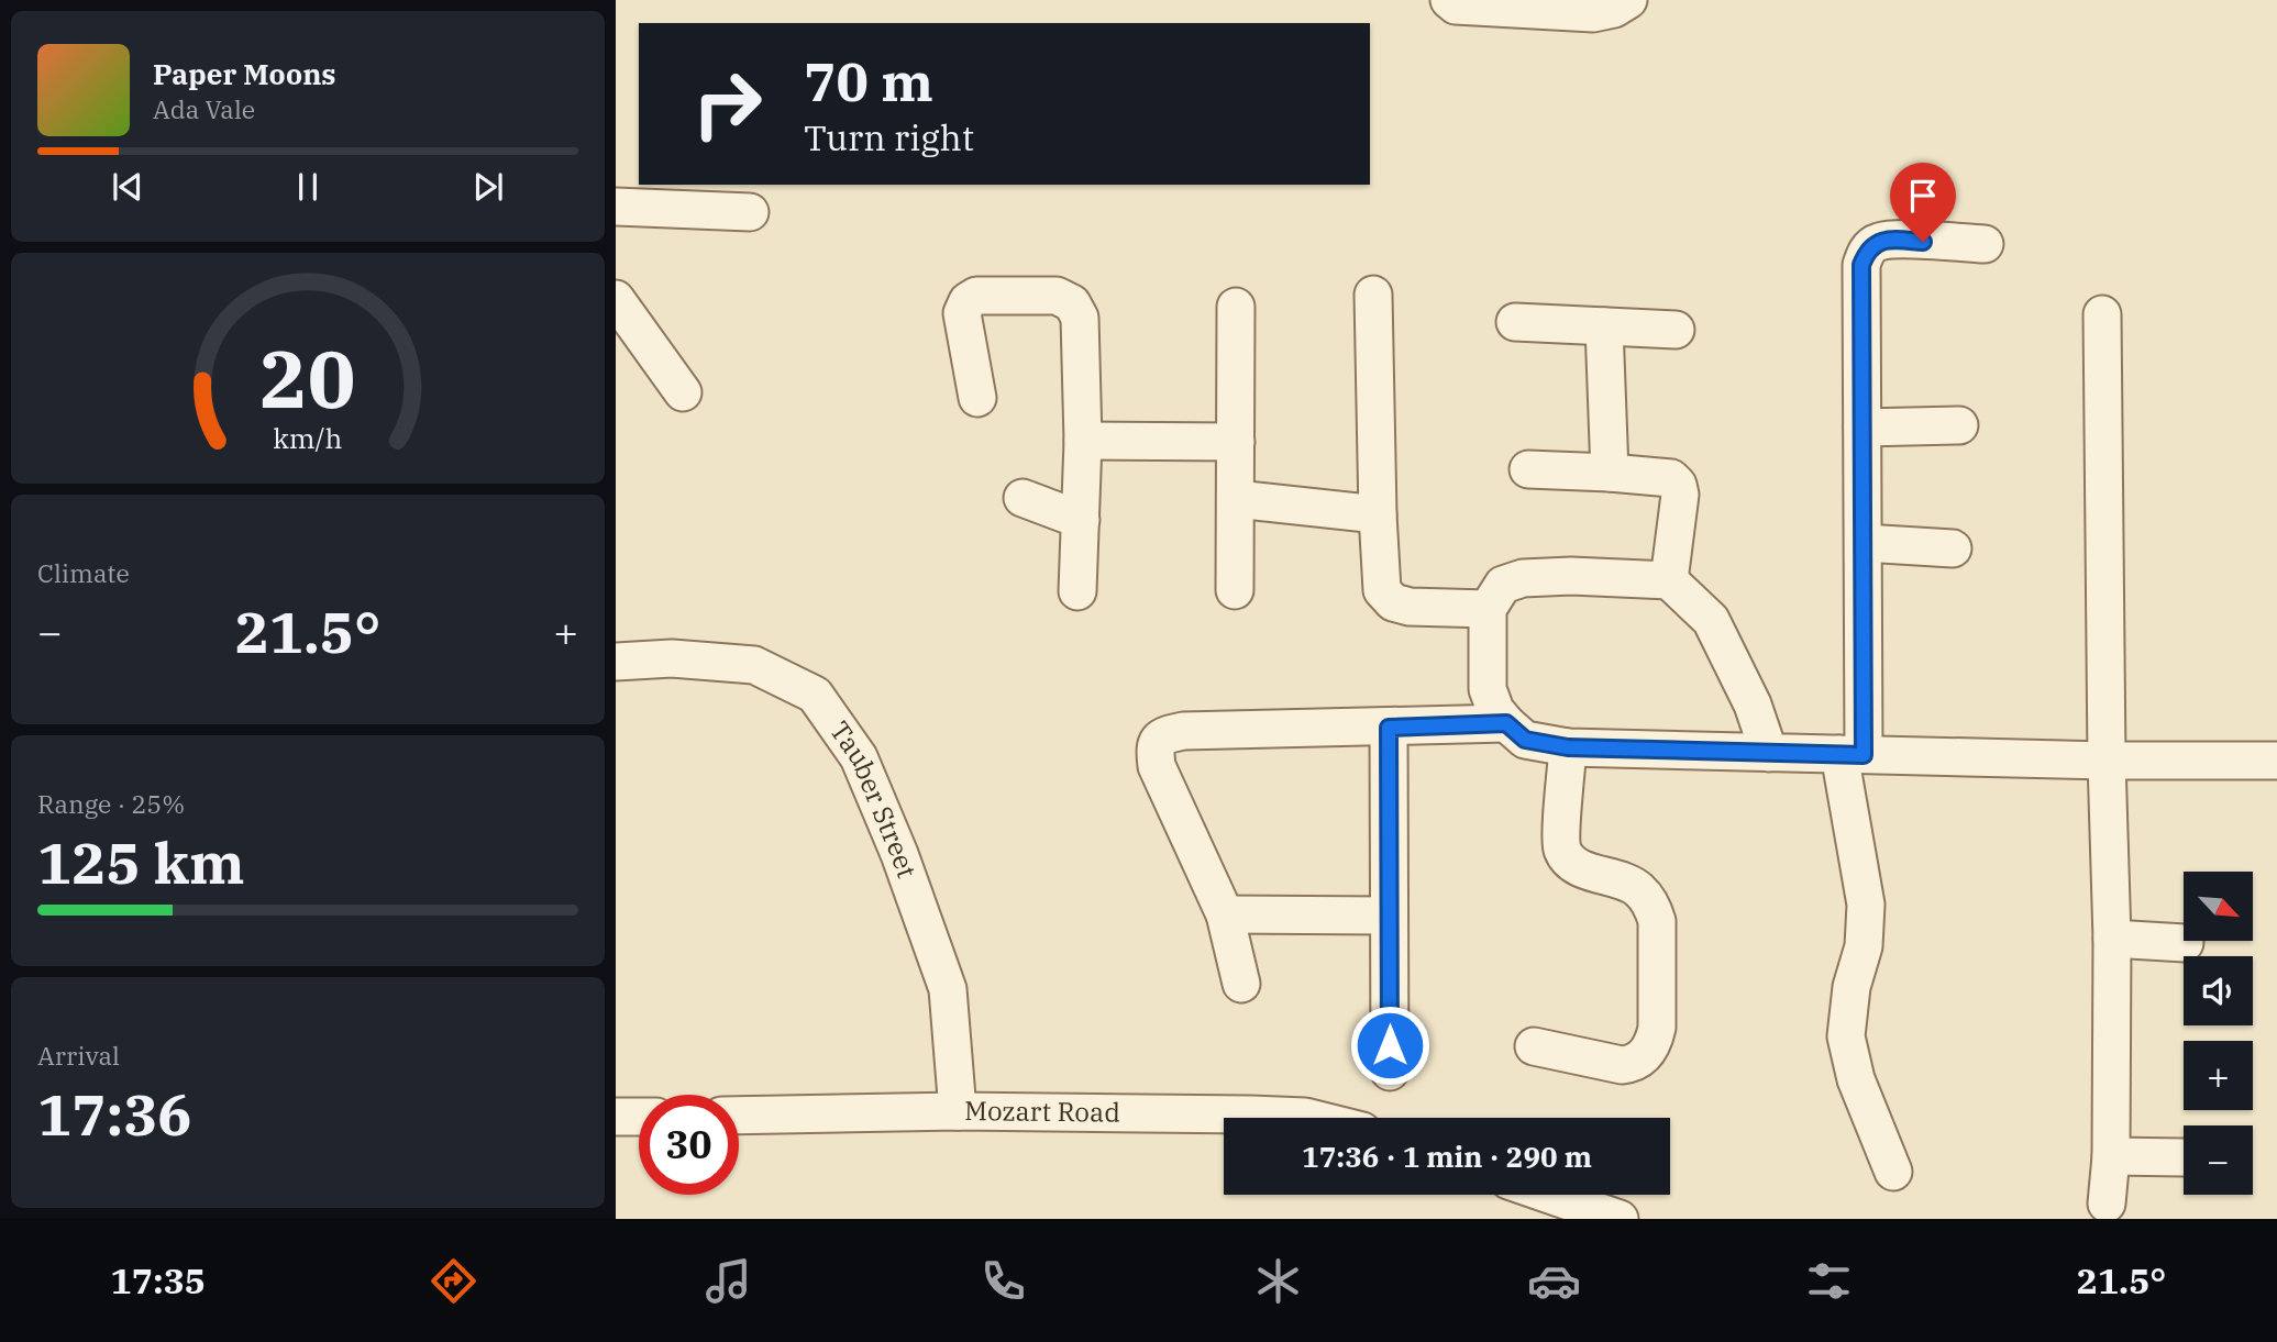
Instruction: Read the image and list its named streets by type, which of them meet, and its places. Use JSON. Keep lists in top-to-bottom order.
{
  "streets": {
    "street": ["Tauber Street", "Mozart Road"]
  },
  "crossings": [
    ["Tauber Street", "Mozart Road"]
  ],
  "north": "bottom right",
  "page": {
    "turn": ["70 m", "Turn right"],
    "song": ["Paper Moons", "Ada Vale"],
    "tile": [
      "Climate",
      ["Range · 25%", "125 km"],
      ["Arrival", "17:36"]
    ],
    "heat": ["−", "21.5°", "+"],
    "map_buttons": ["+", "−"],
    "limit": "30",
    "trip": "17:36 · 1 min · 290 m",
    "tabs": ["17:35", "21.5°"],
    "gauge": ["20", "km/h"]
  }
}
